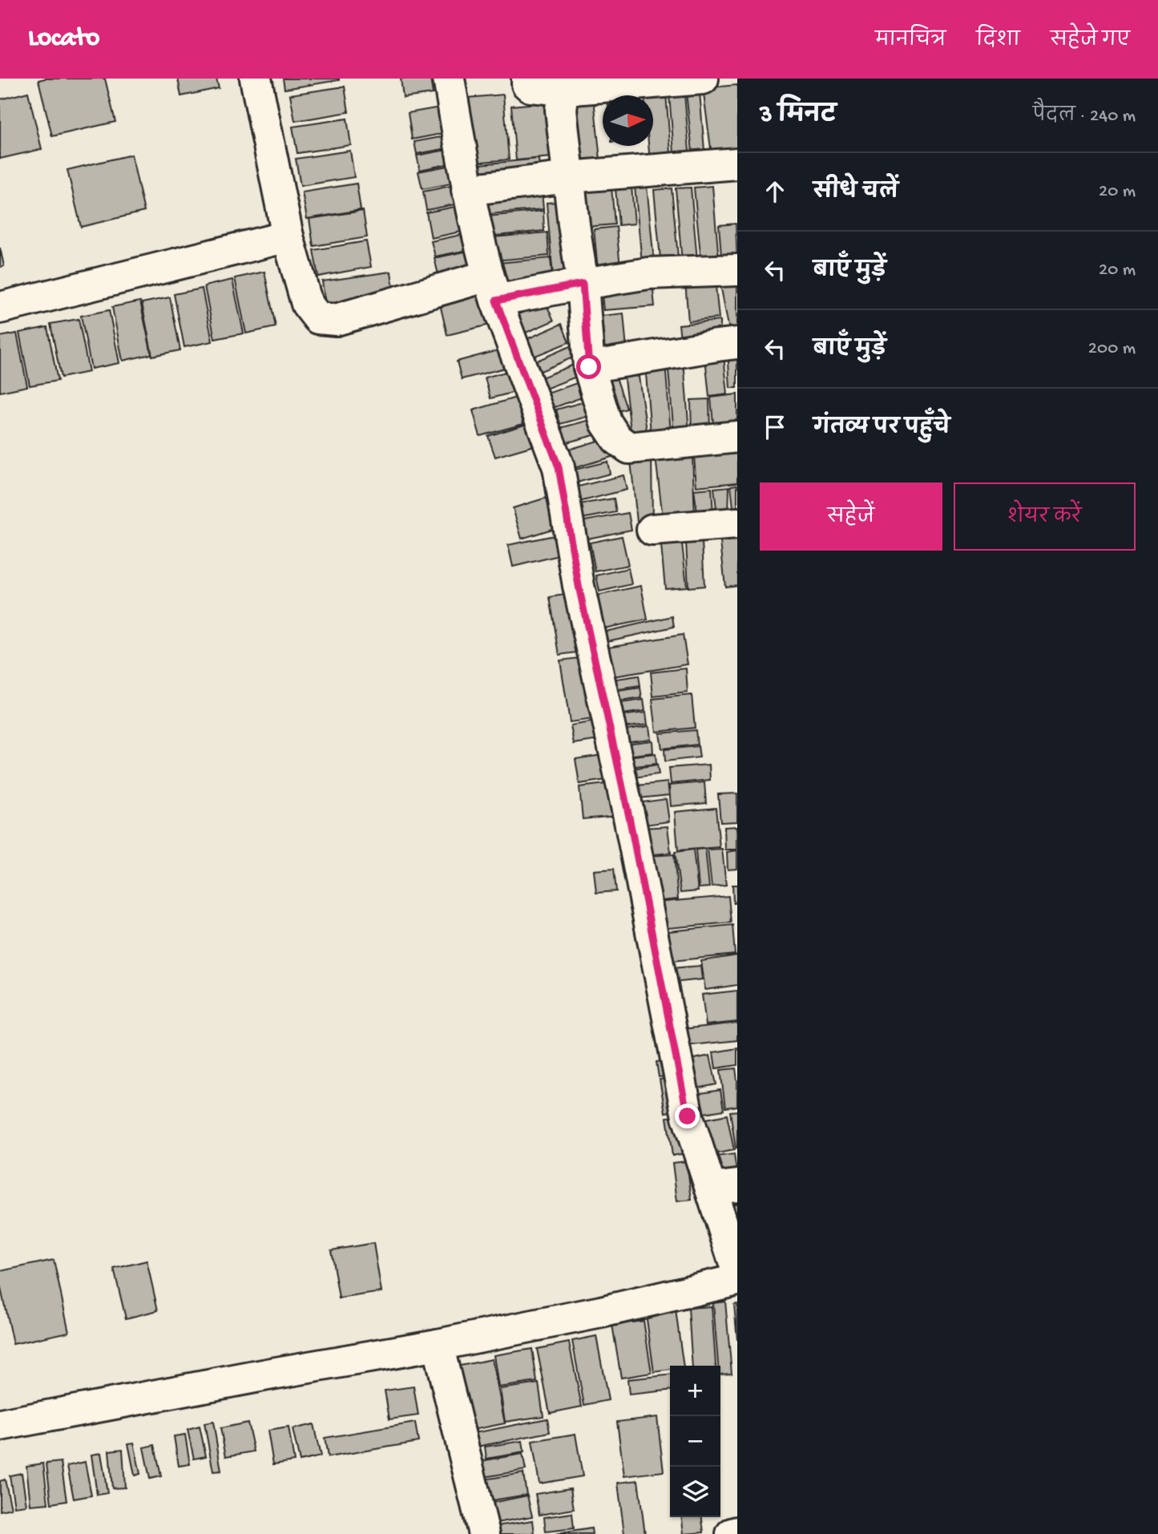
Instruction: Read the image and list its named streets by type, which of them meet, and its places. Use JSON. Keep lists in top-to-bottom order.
{
  "north": "right",
  "page": {
    "header": "Locato",
    "nav": ["मानचित्र", "दिशा", "सहेजे गए"],
    "heading": ["3 मिनट", "पैदल · 240 m"],
    "list": [
      ["सीधे चलें", "20 m"],
      ["बाएँ मुड़ें", "20 m"],
      ["बाएँ मुड़ें", "200 m"],
      "गंतव्य पर पहुँचे"
    ],
    "buttons": ["सहेजें", "शेयर करें"],
    "map_buttons": ["+", "−"]
  }
}
